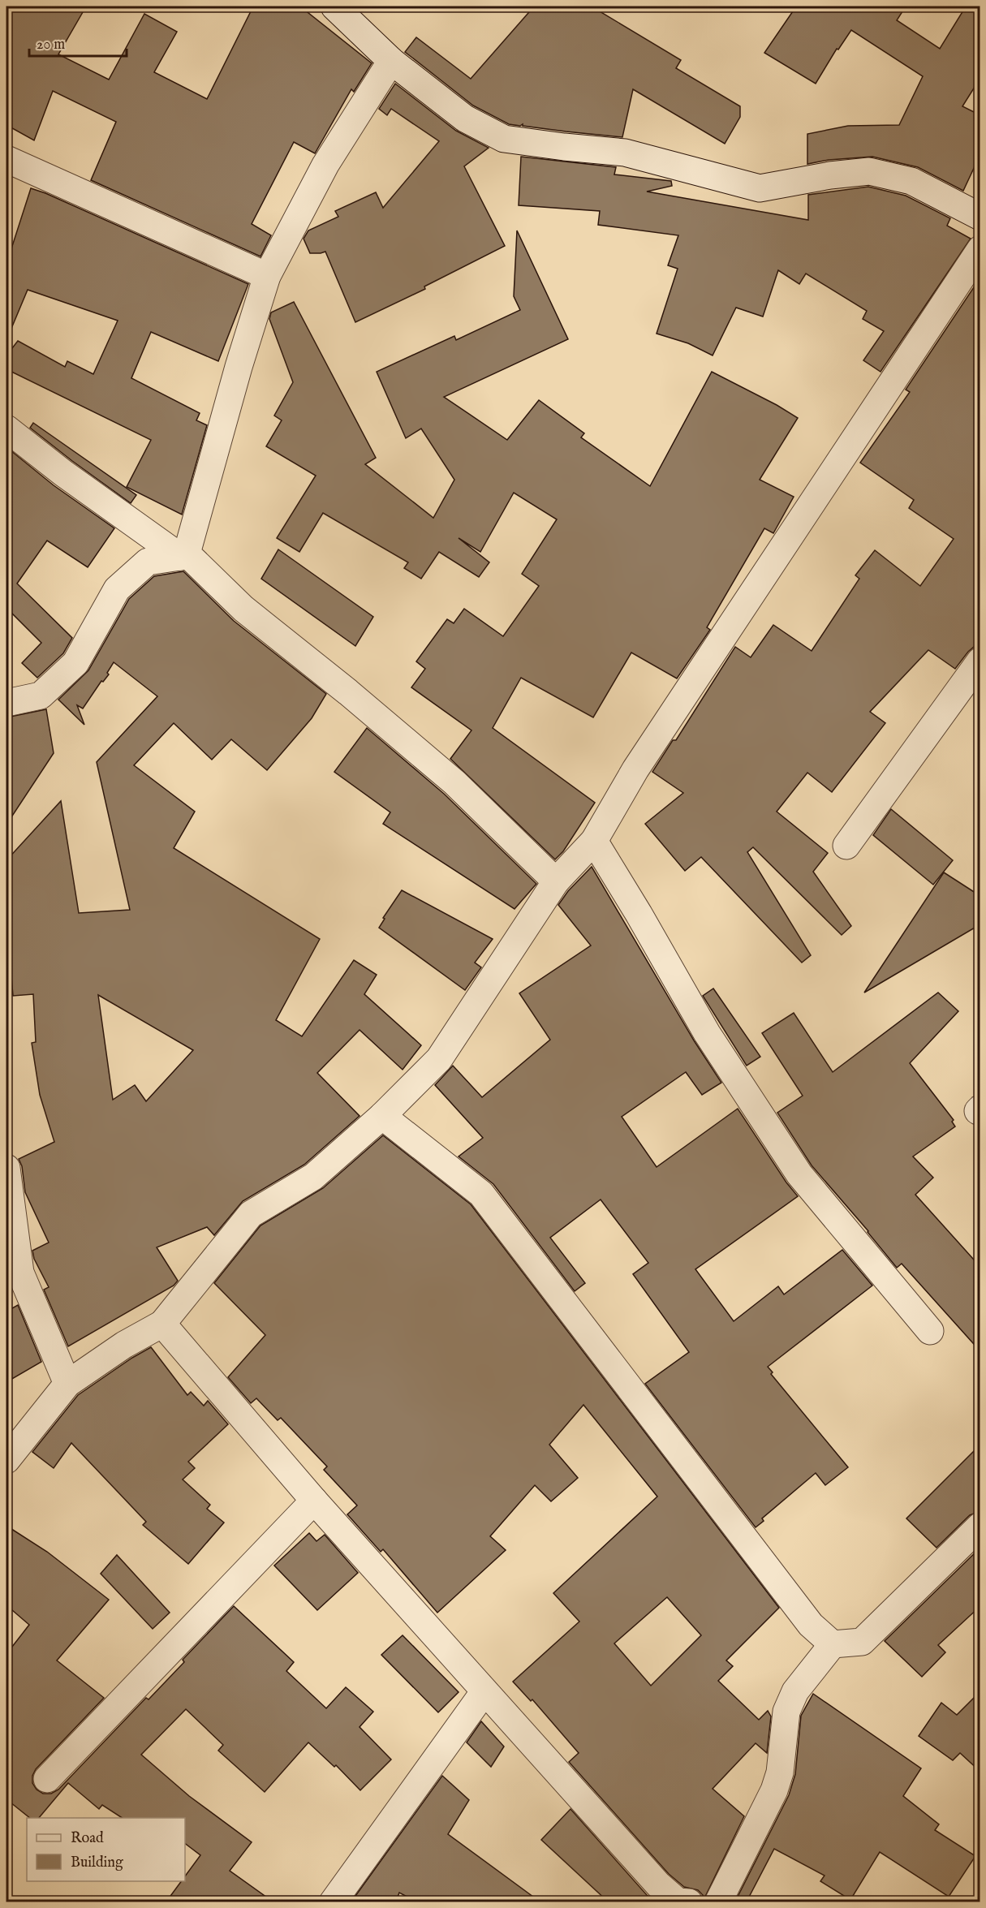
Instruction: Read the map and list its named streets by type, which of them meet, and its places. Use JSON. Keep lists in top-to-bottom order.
{
  "legend": ["Road", "Building"],
  "scale_bar": "20 m"
}
